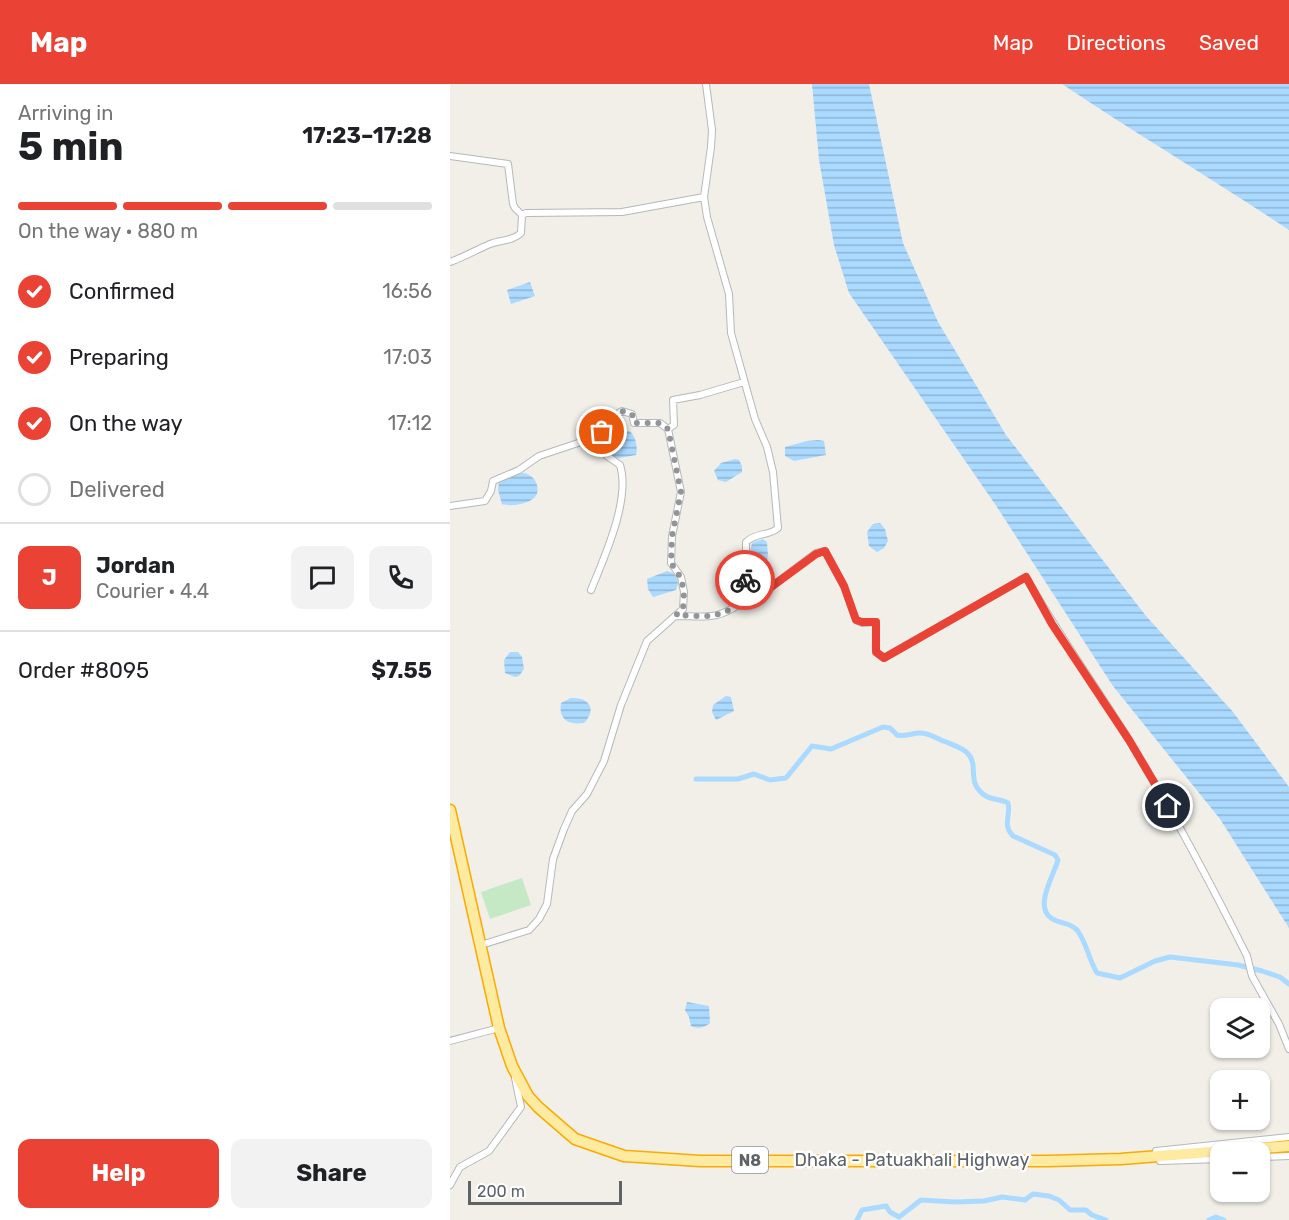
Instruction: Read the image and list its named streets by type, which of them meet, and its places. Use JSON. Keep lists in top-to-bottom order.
{
  "streets": {
    "highway": ["N8", "Dhaka - Patuakhali Highway"]
  },
  "scale_bar": "200 m",
  "page": {
    "header": "Map",
    "nav": ["Map", "Directions", "Saved"],
    "heading": ["5 min", "Arriving in", "17:23–17:28"],
    "panel": [
      "Jordan",
      "Courier · 4.4",
      "Order #8095",
      "$7.55"
    ],
    "bar": "On the way · 880 m",
    "list": [
      ["Confirmed", "16:56"],
      ["Preparing", "17:03"],
      ["On the way", "17:12"],
      "Delivered"
    ],
    "round": "J",
    "map_buttons": ["+", "−"],
    "buttons": ["Help", "Share"],
    "scale": "200 m"
  }
}
